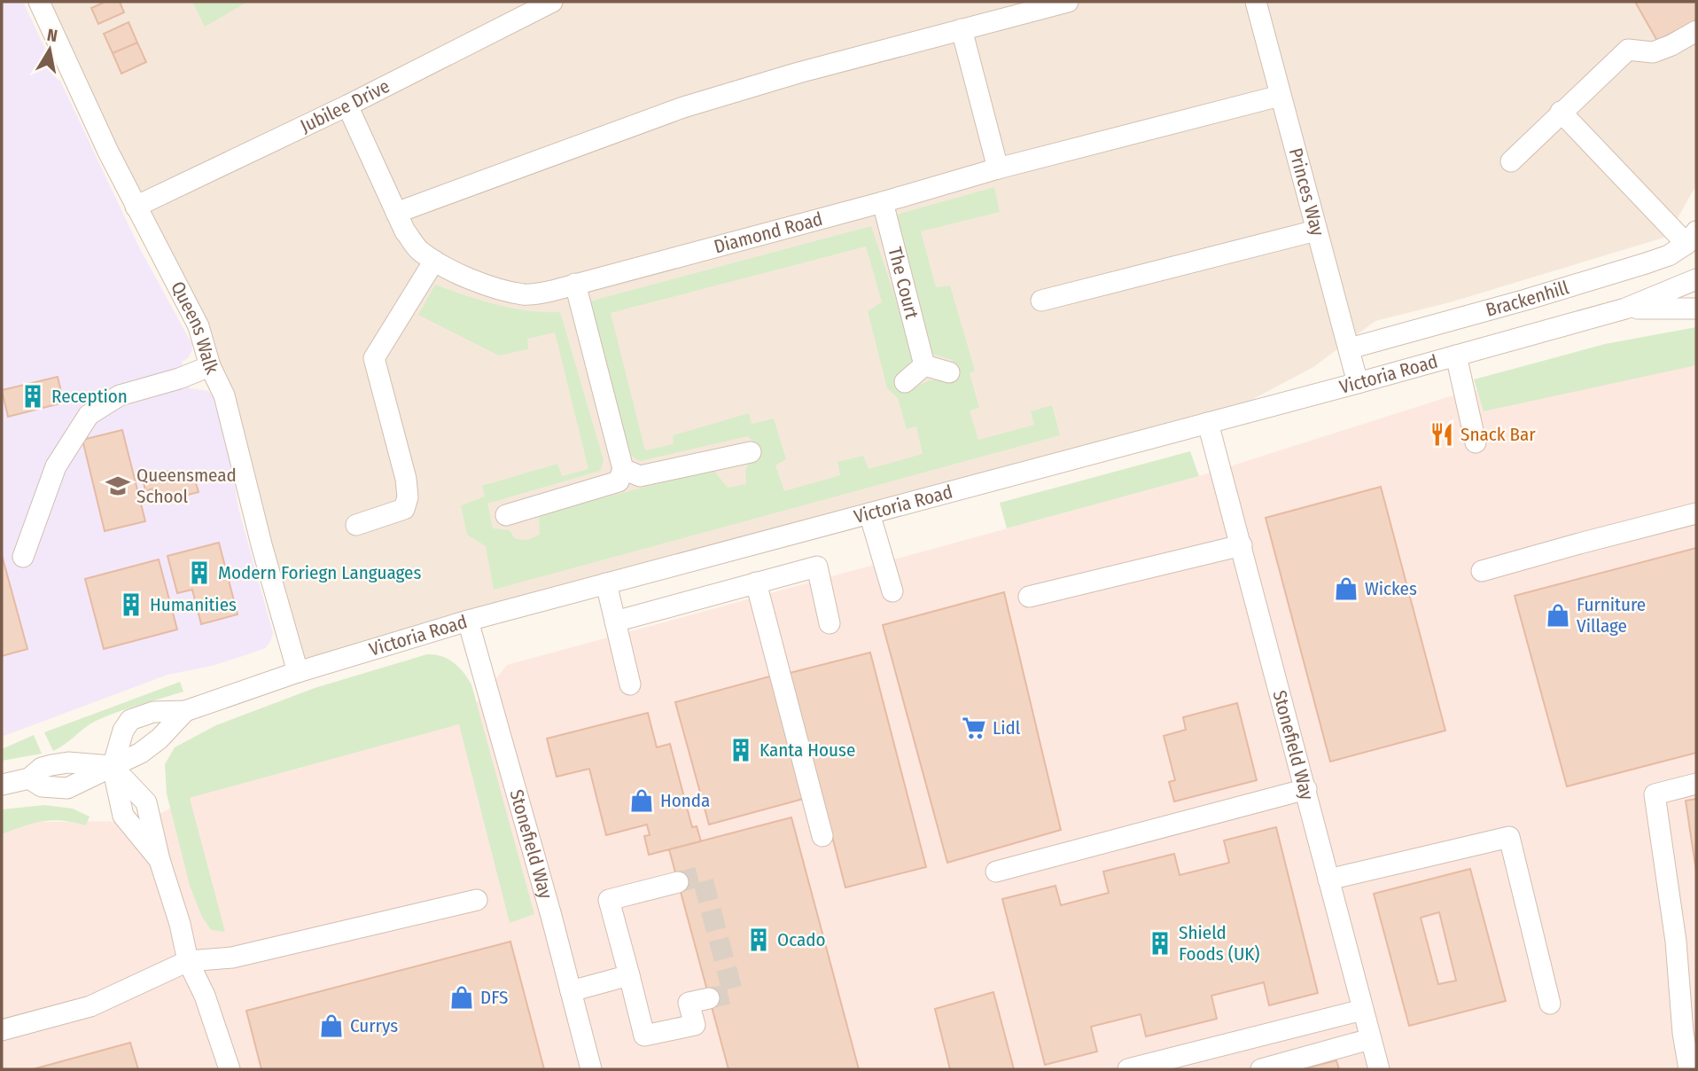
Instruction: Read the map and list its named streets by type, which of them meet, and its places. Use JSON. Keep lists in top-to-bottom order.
{
  "streets": {
    "street": [
      "Jubilee Drive",
      "Princes Way",
      "Diamond Road",
      "The Court",
      "Brackenhill",
      "Queens Walk",
      "Victoria Road",
      "Stonefield Way"
    ]
  },
  "crossings": [
    ["Jubilee Drive", "Diamond Road"],
    ["Jubilee Drive", "Queens Walk"],
    ["Princes Way", "Diamond Road"],
    ["Princes Way", "Brackenhill"],
    ["Princes Way", "Victoria Road"],
    ["Diamond Road", "The Court"],
    ["Queens Walk", "Victoria Road"],
    ["Victoria Road", "Stonefield Way"]
  ],
  "places": {
    "building": [
      "Reception",
      "Modern Foriegn Languages",
      "Humanities",
      "Kanta House",
      "Ocado",
      "Shield Foods (UK)"
    ],
    "restaurant": ["Snack Bar"],
    "school or university": ["Queensmead School"],
    "shop": [
      "Wickes",
      "Furniture Village",
      "Honda",
      "DFS",
      "Currys"
    ],
    "supermarket": ["Lidl"]
  },
  "north": "top"
}
